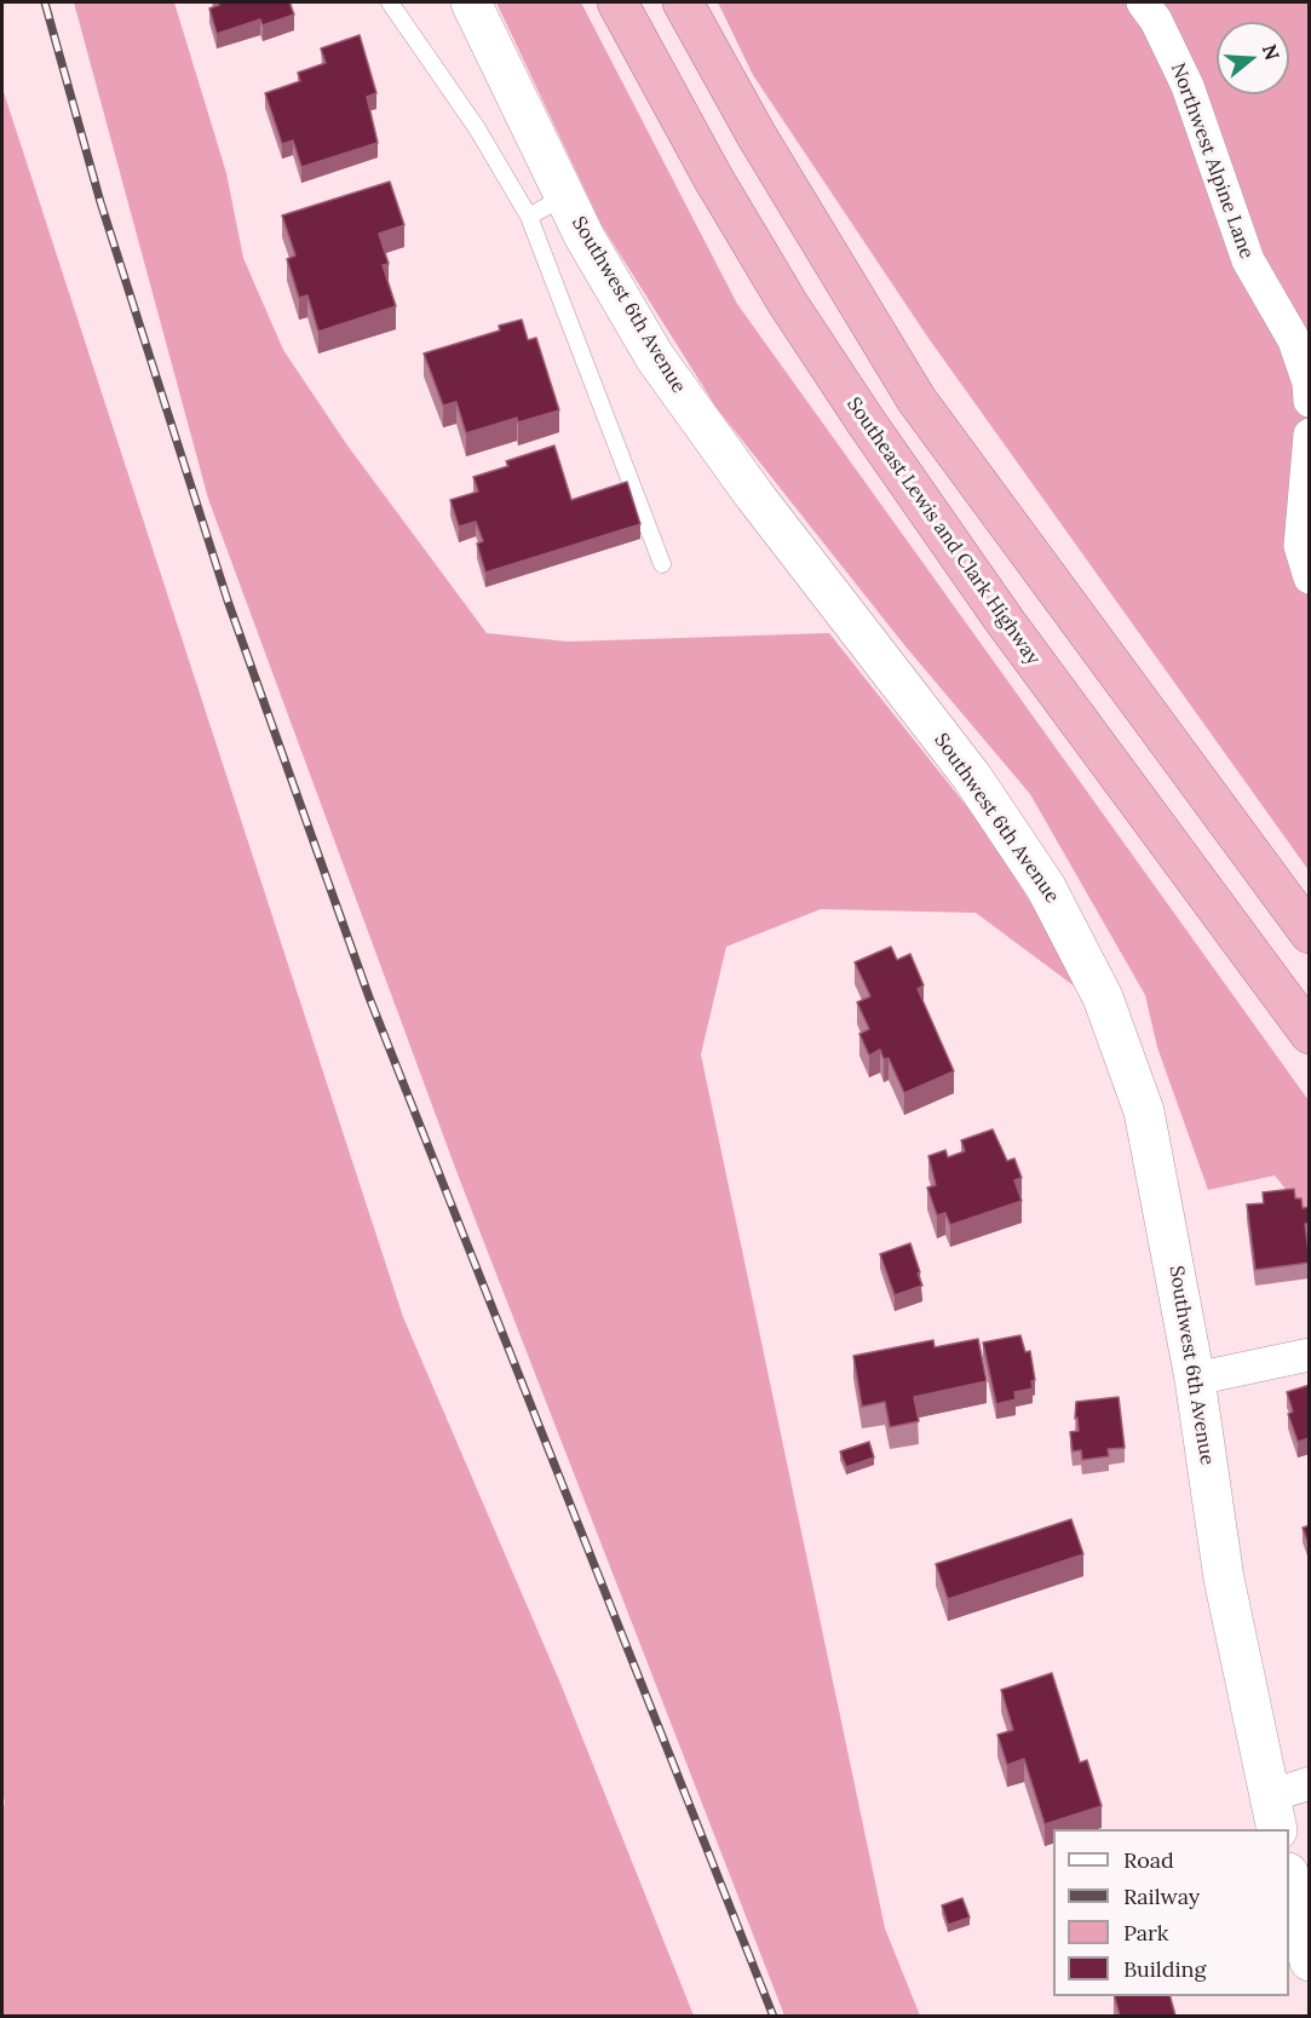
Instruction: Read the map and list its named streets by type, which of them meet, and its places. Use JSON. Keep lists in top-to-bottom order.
{
  "streets": {
    "highway": ["Southeast Lewis and Clark Highway"],
    "street": ["Northwest Alpine Lane", "Southwest 6th Avenue"]
  },
  "legend": [
    "Road",
    "Railway",
    "Park",
    "Building"
  ],
  "north": "right"
}
